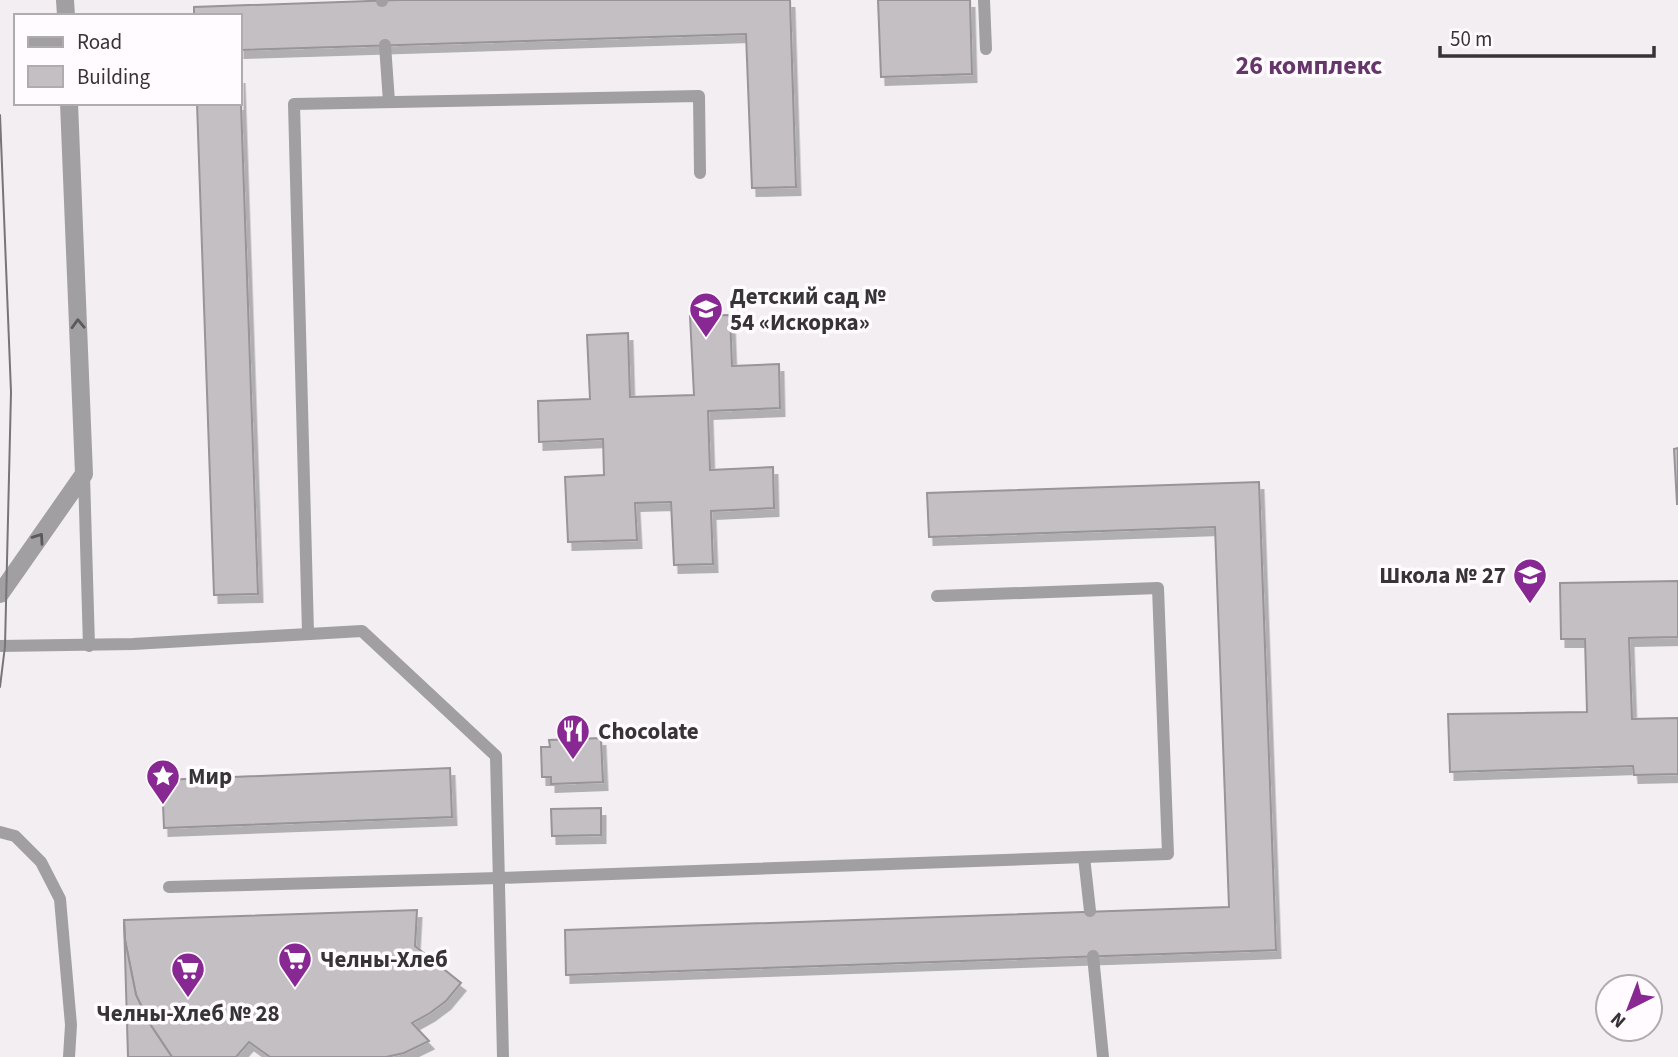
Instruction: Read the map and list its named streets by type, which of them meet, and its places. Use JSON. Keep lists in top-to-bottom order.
{
  "districts": ["26 комплекс"],
  "places": {
    "school or university": ["Детский сад № 54 «Искорка»", "Школа № 27"],
    "restaurant": ["Chocolate"],
    "place": ["Мир"],
    "supermarket": ["Челны-Хлеб", "Челны-Хлеб № 28"]
  },
  "legend": ["Road", "Building"],
  "scale_bar": "50 m",
  "north": "bottom left"
}
